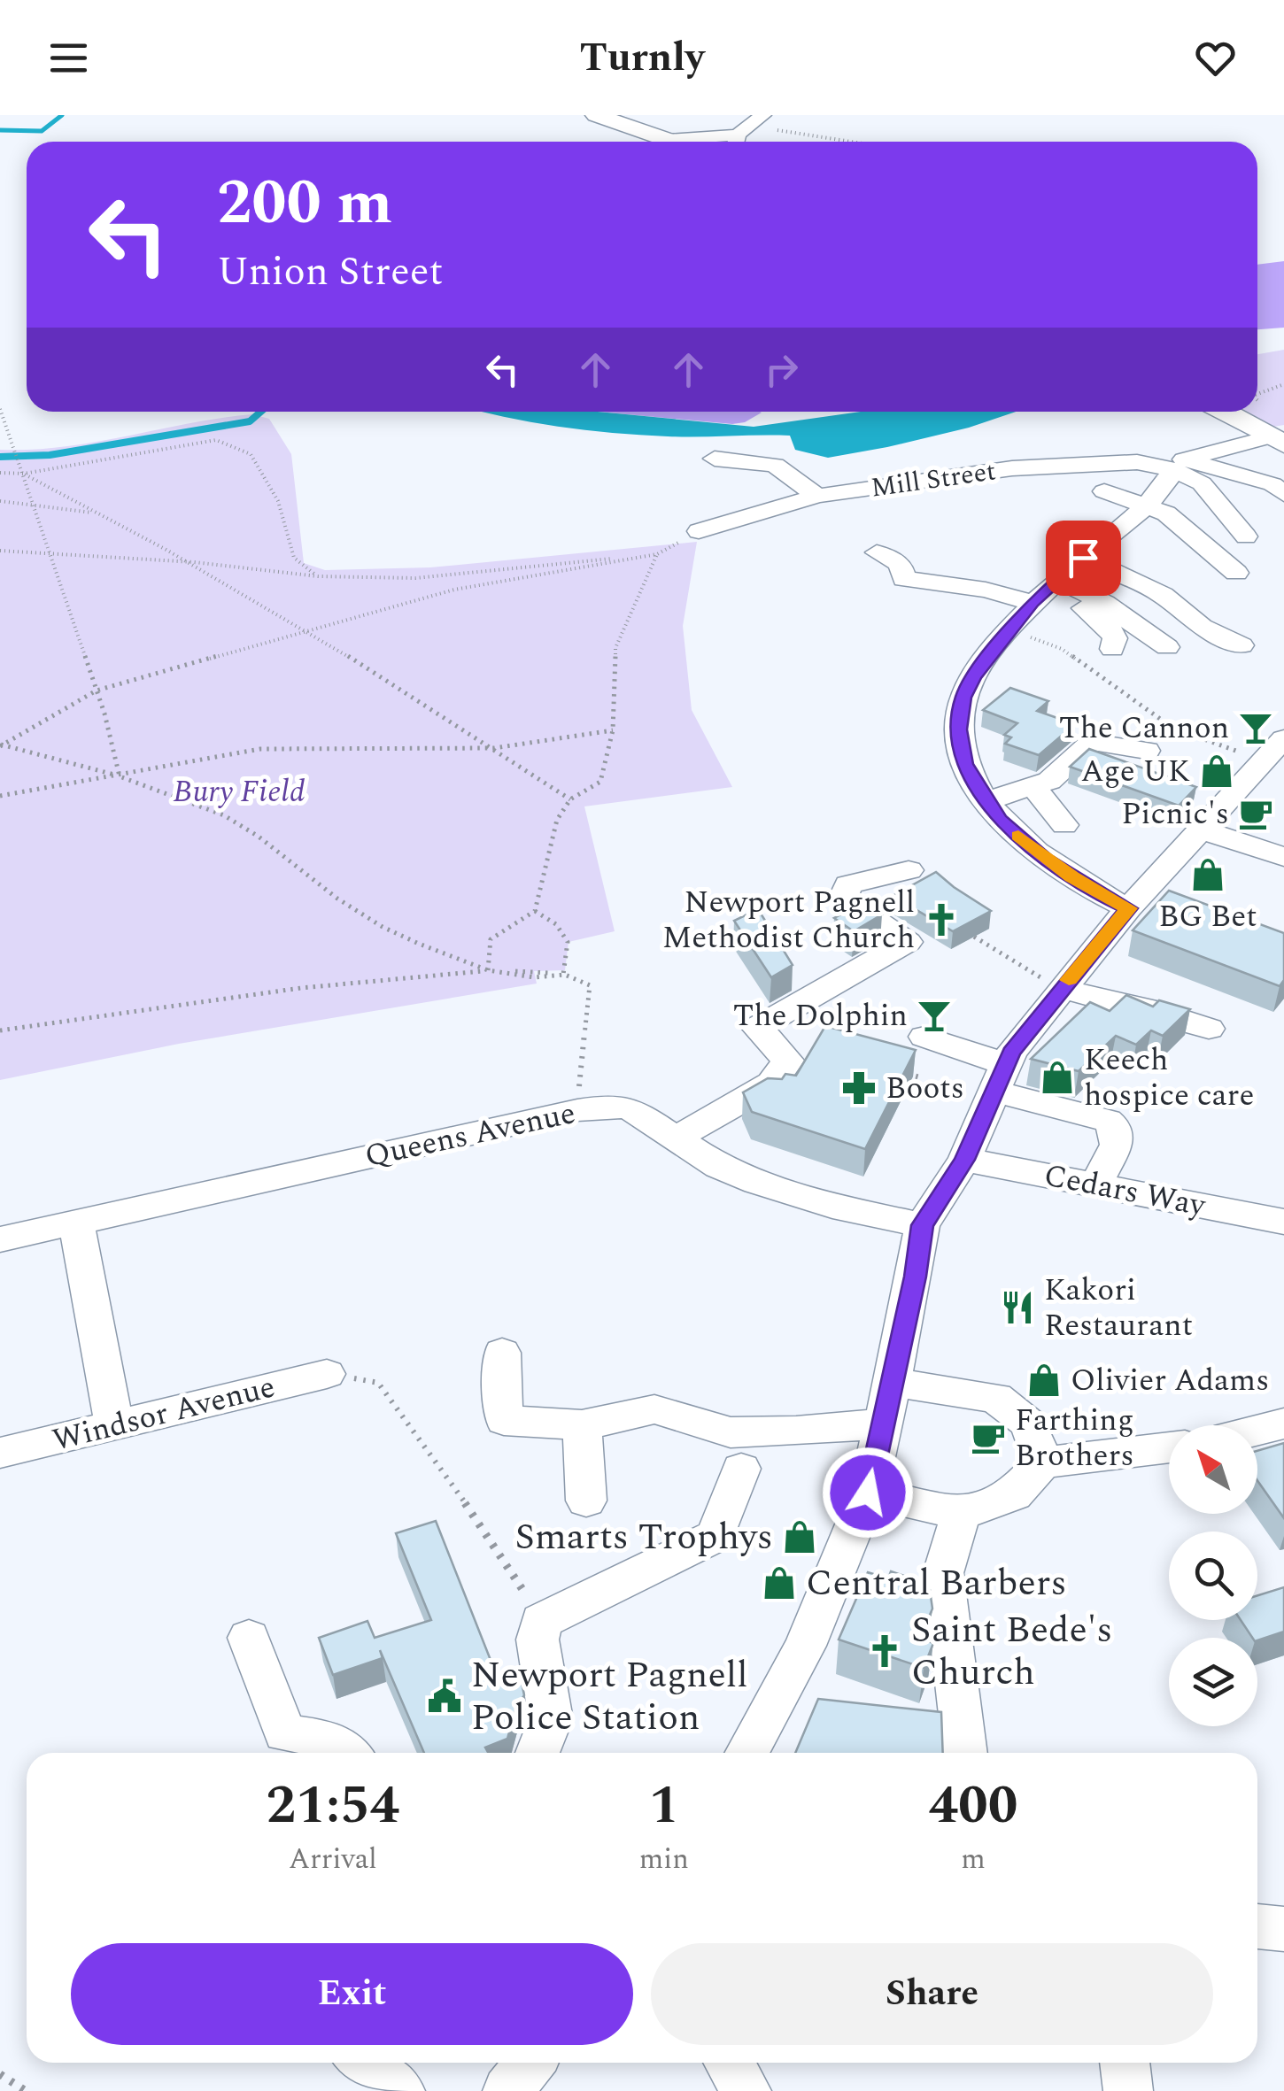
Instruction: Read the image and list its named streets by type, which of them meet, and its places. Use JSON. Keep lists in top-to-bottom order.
{
  "streets": {
    "street": [
      "Mill Street",
      "Queens Avenue",
      "Cedars Way",
      "Windsor Avenue"
    ]
  },
  "parks": ["Bury Field"],
  "places": {
    "bar": ["The Cannon", "The Dolphin"],
    "shop": [
      "Age UK",
      "BG Bet",
      "Keech hospice care",
      "Olivier Adams",
      "Smarts Trophys",
      "Central Barbers"
    ],
    "cafe": ["Picnic's", "Farthing Brothers"],
    "church": ["Newport Pagnell Methodist Church", "Saint Bede's Church"],
    "pharmacy": ["Boots"],
    "restaurant": ["Kakori Restaurant"],
    "public building": ["Newport Pagnell Police Station"]
  },
  "north": "top left",
  "page": {
    "header": "Turnly",
    "turn": ["200 m", "Union Street"],
    "eta": [
      "21:54",
      "Arrival",
      "1",
      "min",
      "400",
      "m"
    ],
    "buttons": ["Exit", "Share"]
  }
}
